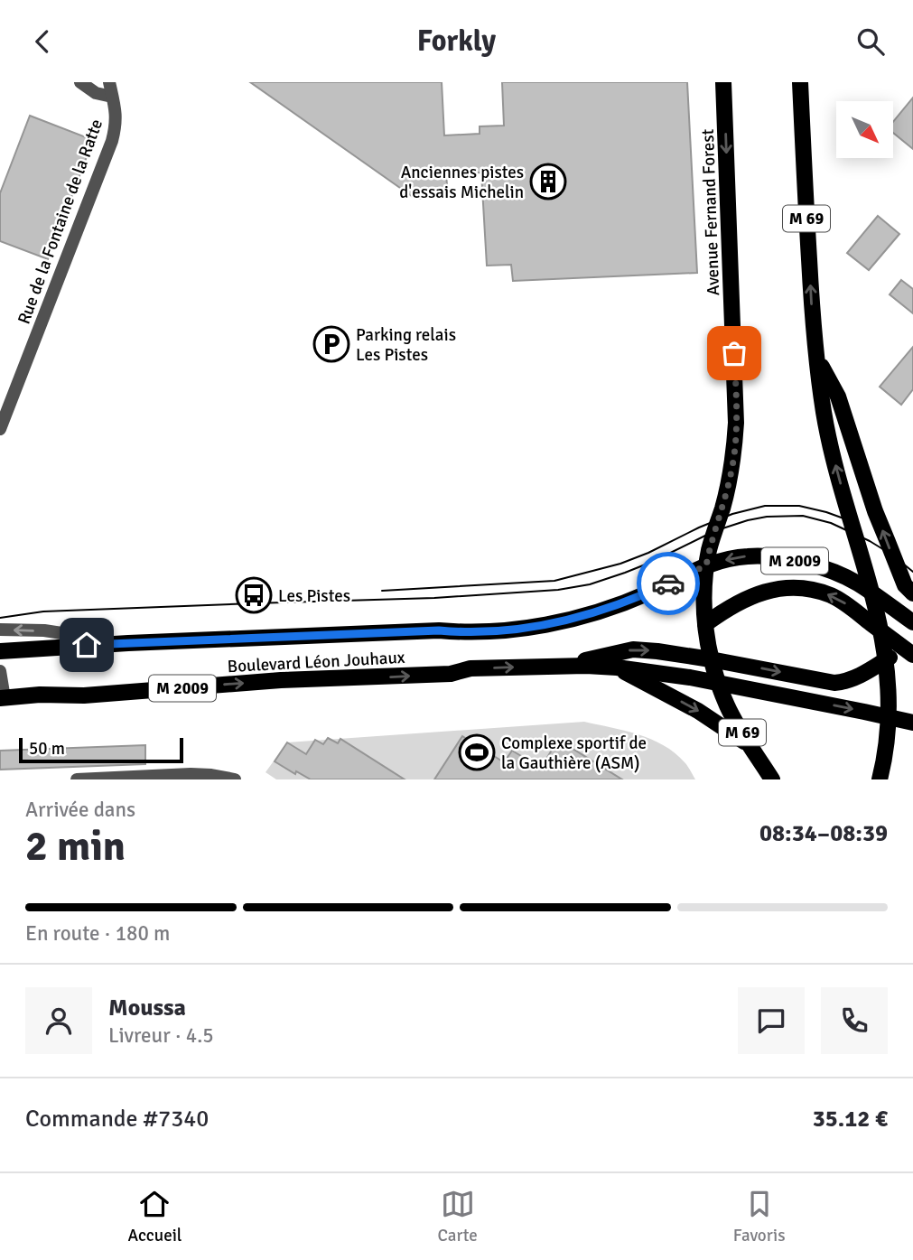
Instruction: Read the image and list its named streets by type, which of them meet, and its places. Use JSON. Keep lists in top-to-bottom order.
{
  "streets": {
    "main road": [
      "Avenue Fernand Forest",
      "M 69",
      "M 2009",
      "Boulevard Léon Jouhaux"
    ],
    "street": ["Rue de la Fontaine de la Ratte"]
  },
  "crossings": [
    ["Avenue Fernand Forest", "M 69"],
    ["Avenue Fernand Forest", "M 2009"],
    ["Avenue Fernand Forest", "Boulevard Léon Jouhaux"],
    ["M 69", "M 2009"],
    ["M 69", "Boulevard Léon Jouhaux"],
    ["M 2009", "Boulevard Léon Jouhaux"]
  ],
  "places": {
    "building": ["Anciennes pistes d'essais Michelin"],
    "parking": ["Parking relais Les Pistes"],
    "bus stop": ["Les Pistes"],
    "sports": ["Complexe sportif de la Gauthière (ASM)"]
  },
  "scale_bar": "50 m",
  "north": "bottom right",
  "page": {
    "header": "Forkly",
    "scale": "50 m",
    "heading": ["2 min", "Arrivée dans", "08:34–08:39"],
    "panel": [
      "Moussa",
      "Livreur · 4.5",
      "Commande #7340",
      "35.12 €"
    ],
    "bar": "En route · 180 m",
    "tabs": ["Accueil", "Carte", "Favoris"]
  }
}
